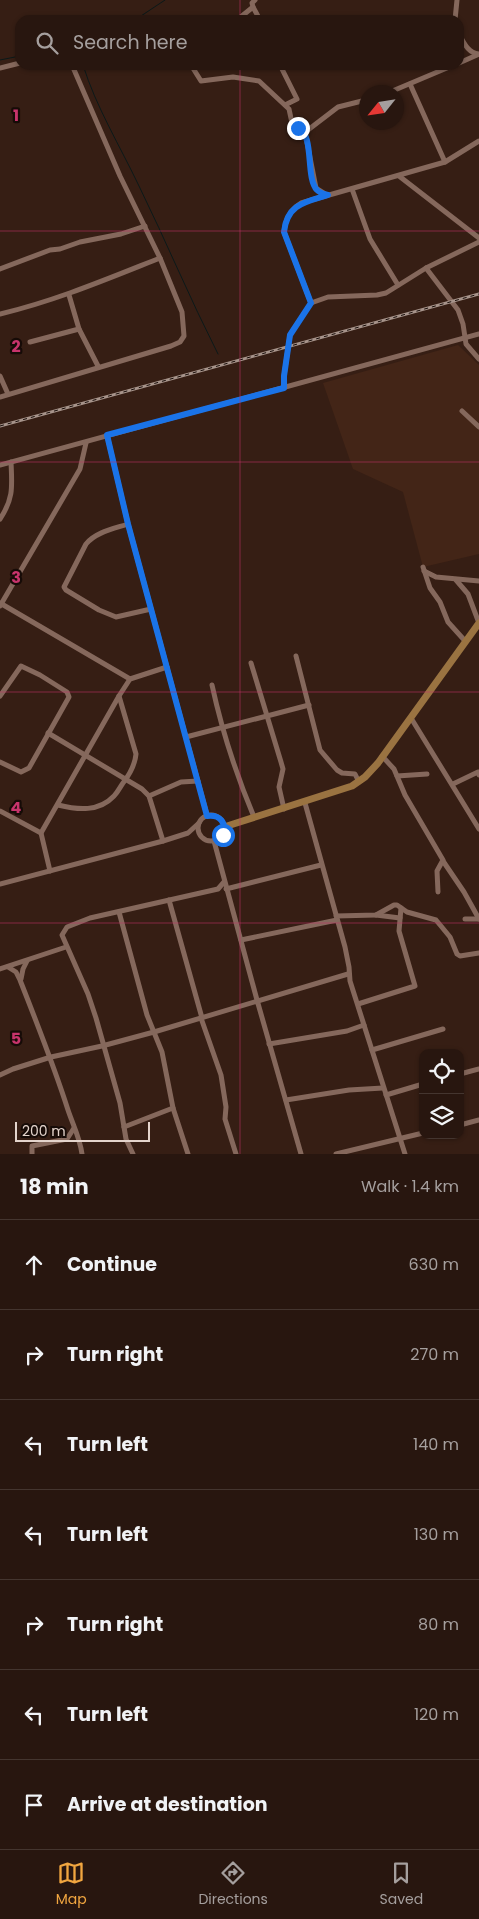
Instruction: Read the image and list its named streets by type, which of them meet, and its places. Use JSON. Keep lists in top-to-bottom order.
{
  "scale_bar": "200 m",
  "north": "bottom left",
  "page": {
    "search": "Search here",
    "scale": "200 m",
    "heading": ["18 min", "Walk · 1.4 km"],
    "list": [
      ["Continue", "630 m"],
      ["Turn right", "270 m"],
      ["Turn left", "140 m"],
      ["Turn left", "130 m"],
      ["Turn right", "80 m"],
      ["Turn left", "120 m"],
      "Arrive at destination"
    ],
    "nav": ["Map", "Directions", "Saved"]
  },
  "grid": {
    "rows": [
      "1",
      "2",
      "3",
      "4",
      "5"
    ]
  }
}
